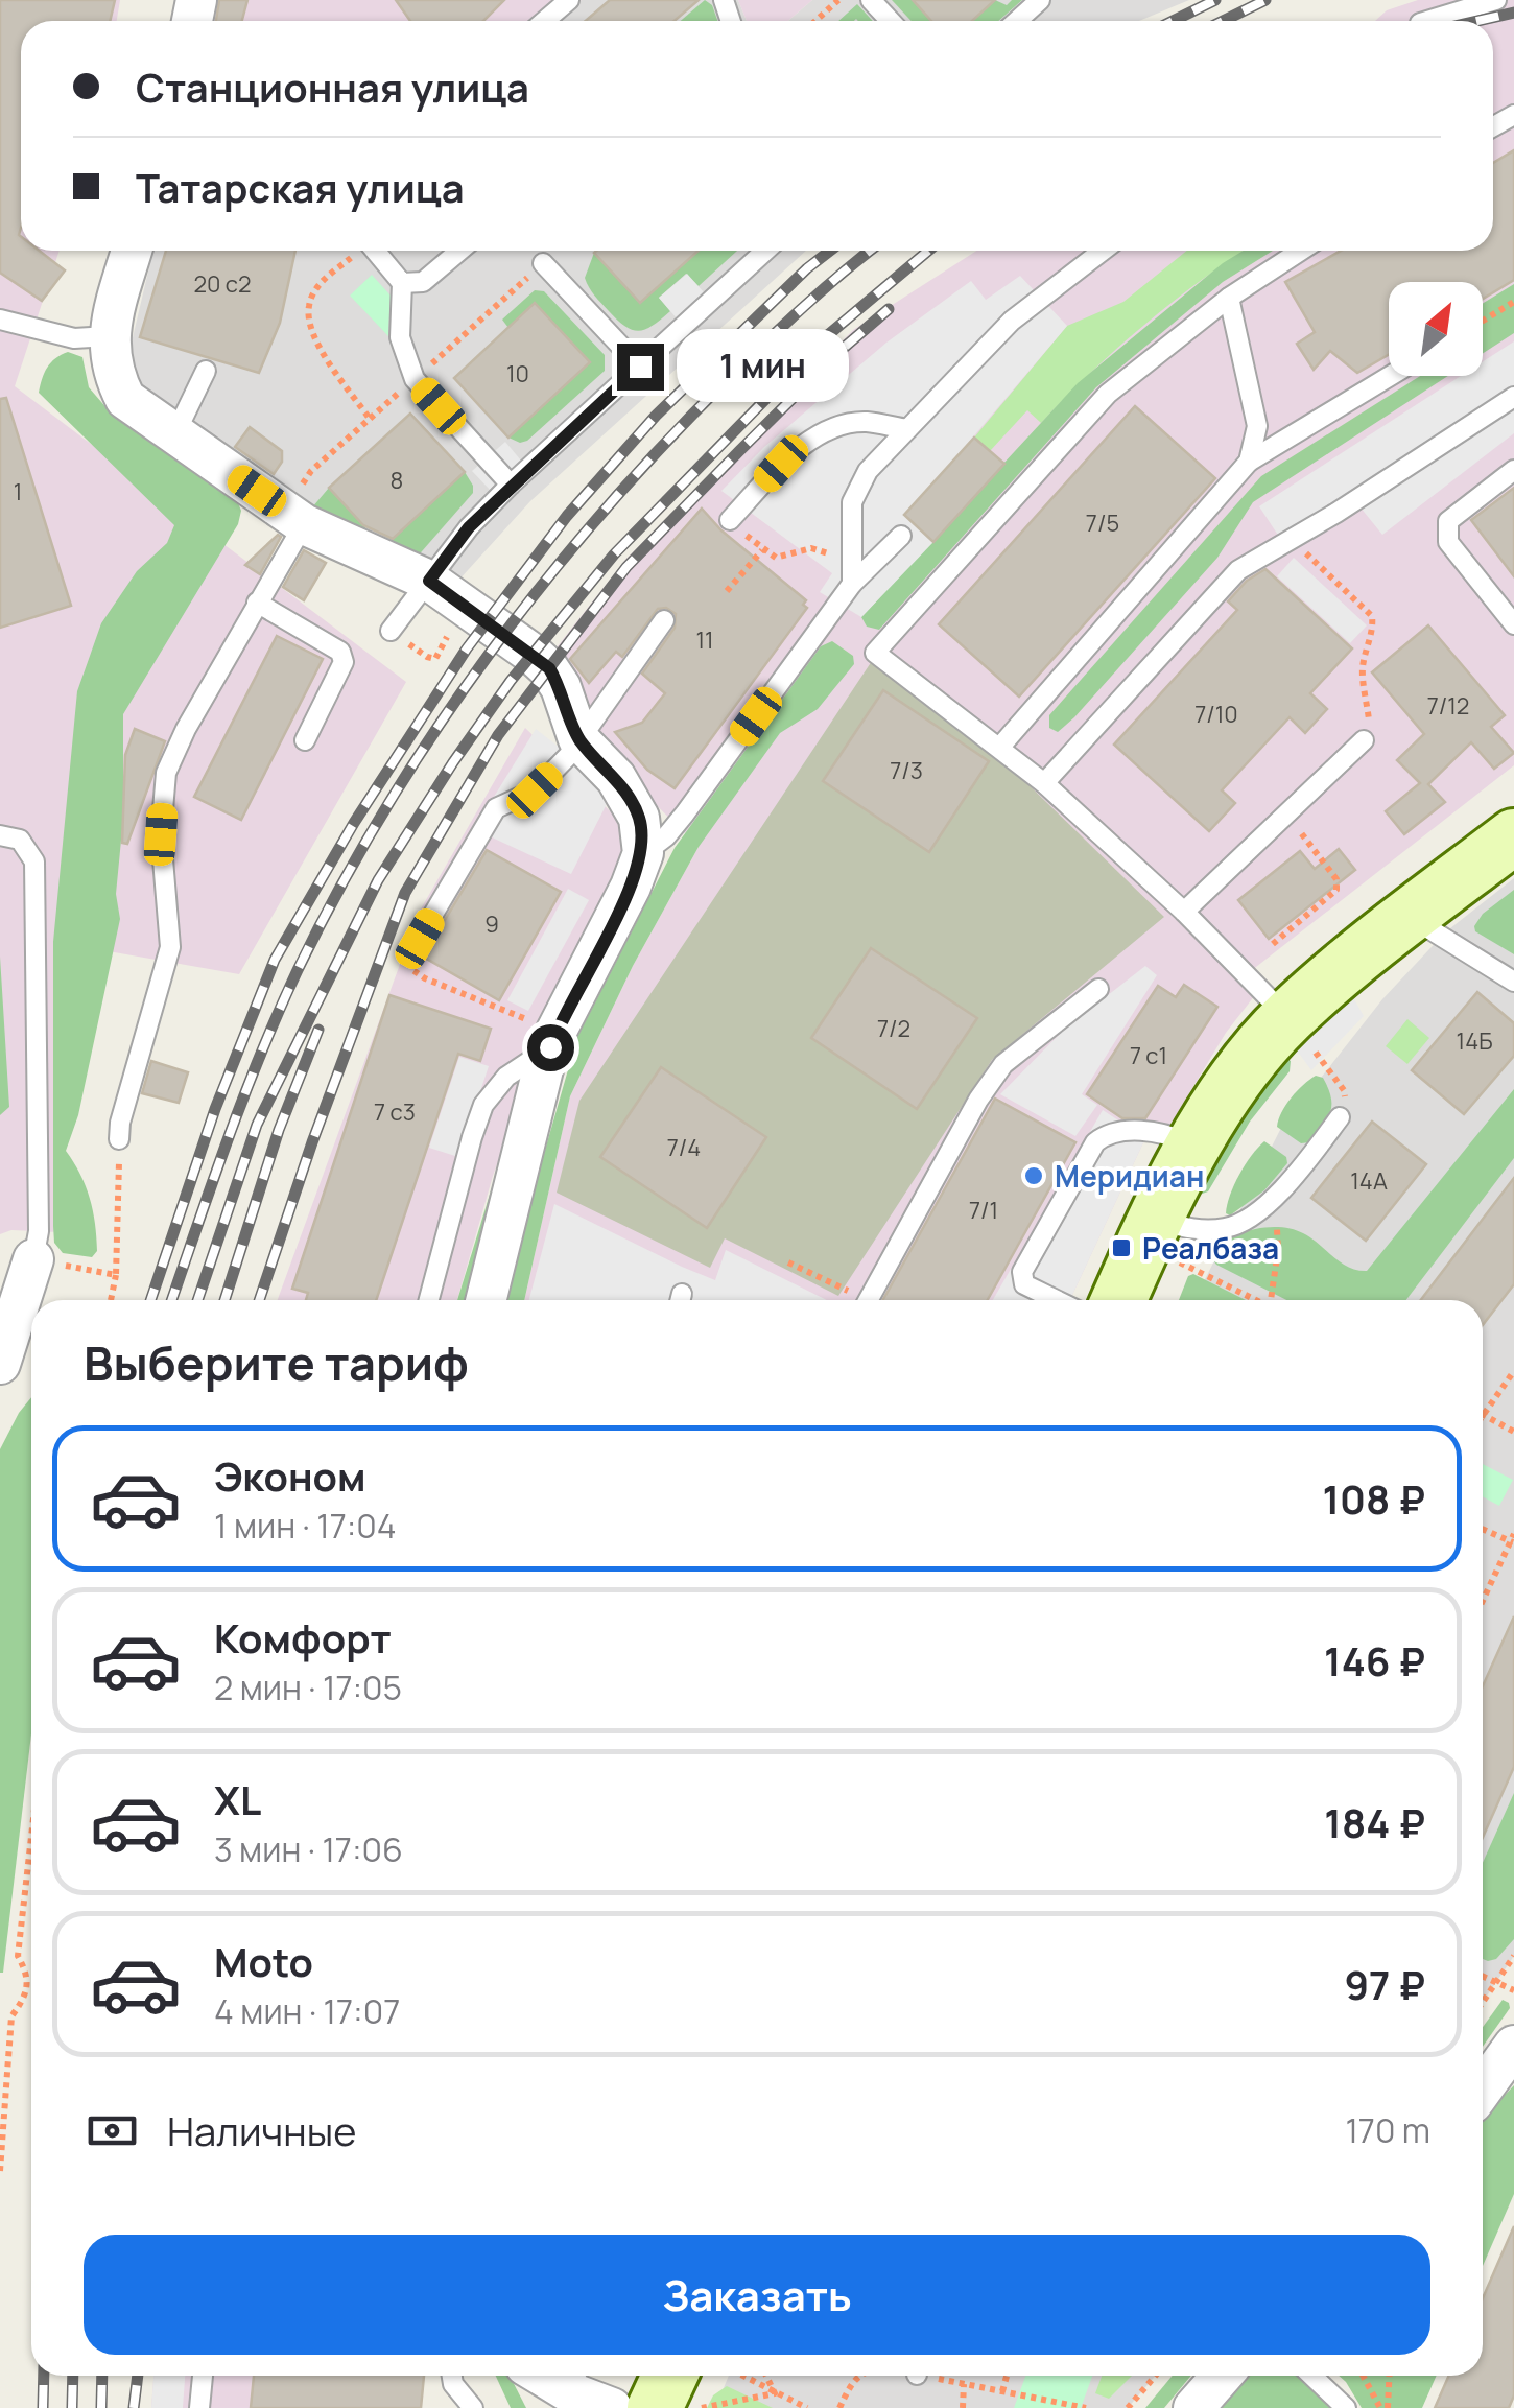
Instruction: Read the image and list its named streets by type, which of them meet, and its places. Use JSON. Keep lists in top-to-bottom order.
{
  "places": {
    "other": ["Меридиан"],
    "transit": ["Реалбаза"]
  },
  "house_numbers": [
    "20 с2",
    "10",
    "8",
    "1",
    "7/5",
    "11",
    "7/12",
    "7/10",
    "7/3",
    "9",
    "7/2",
    "14Б",
    "7 с1",
    "7 с3",
    "7/4",
    "14А",
    "7/1"
  ],
  "north": "top right",
  "page": {
    "banner": ["Станционная улица", "Татарская улица"],
    "bubble": "1 мин",
    "heading": "Выберите тариф",
    "list": [
      {
        "name": "Эконом",
        "note": "1 мин · 17:04",
        "value": "108 ₽"
      },
      {
        "name": "Комфорт",
        "note": "2 мин · 17:05",
        "value": "146 ₽"
      },
      {
        "name": "XL",
        "note": "3 мин · 17:06",
        "value": "184 ₽"
      },
      {
        "name": "Moto",
        "note": "4 мин · 17:07",
        "value": "97 ₽"
      }
    ],
    "pay": ["Наличные", "170 m"],
    "buttons": "Заказать"
  }
}
